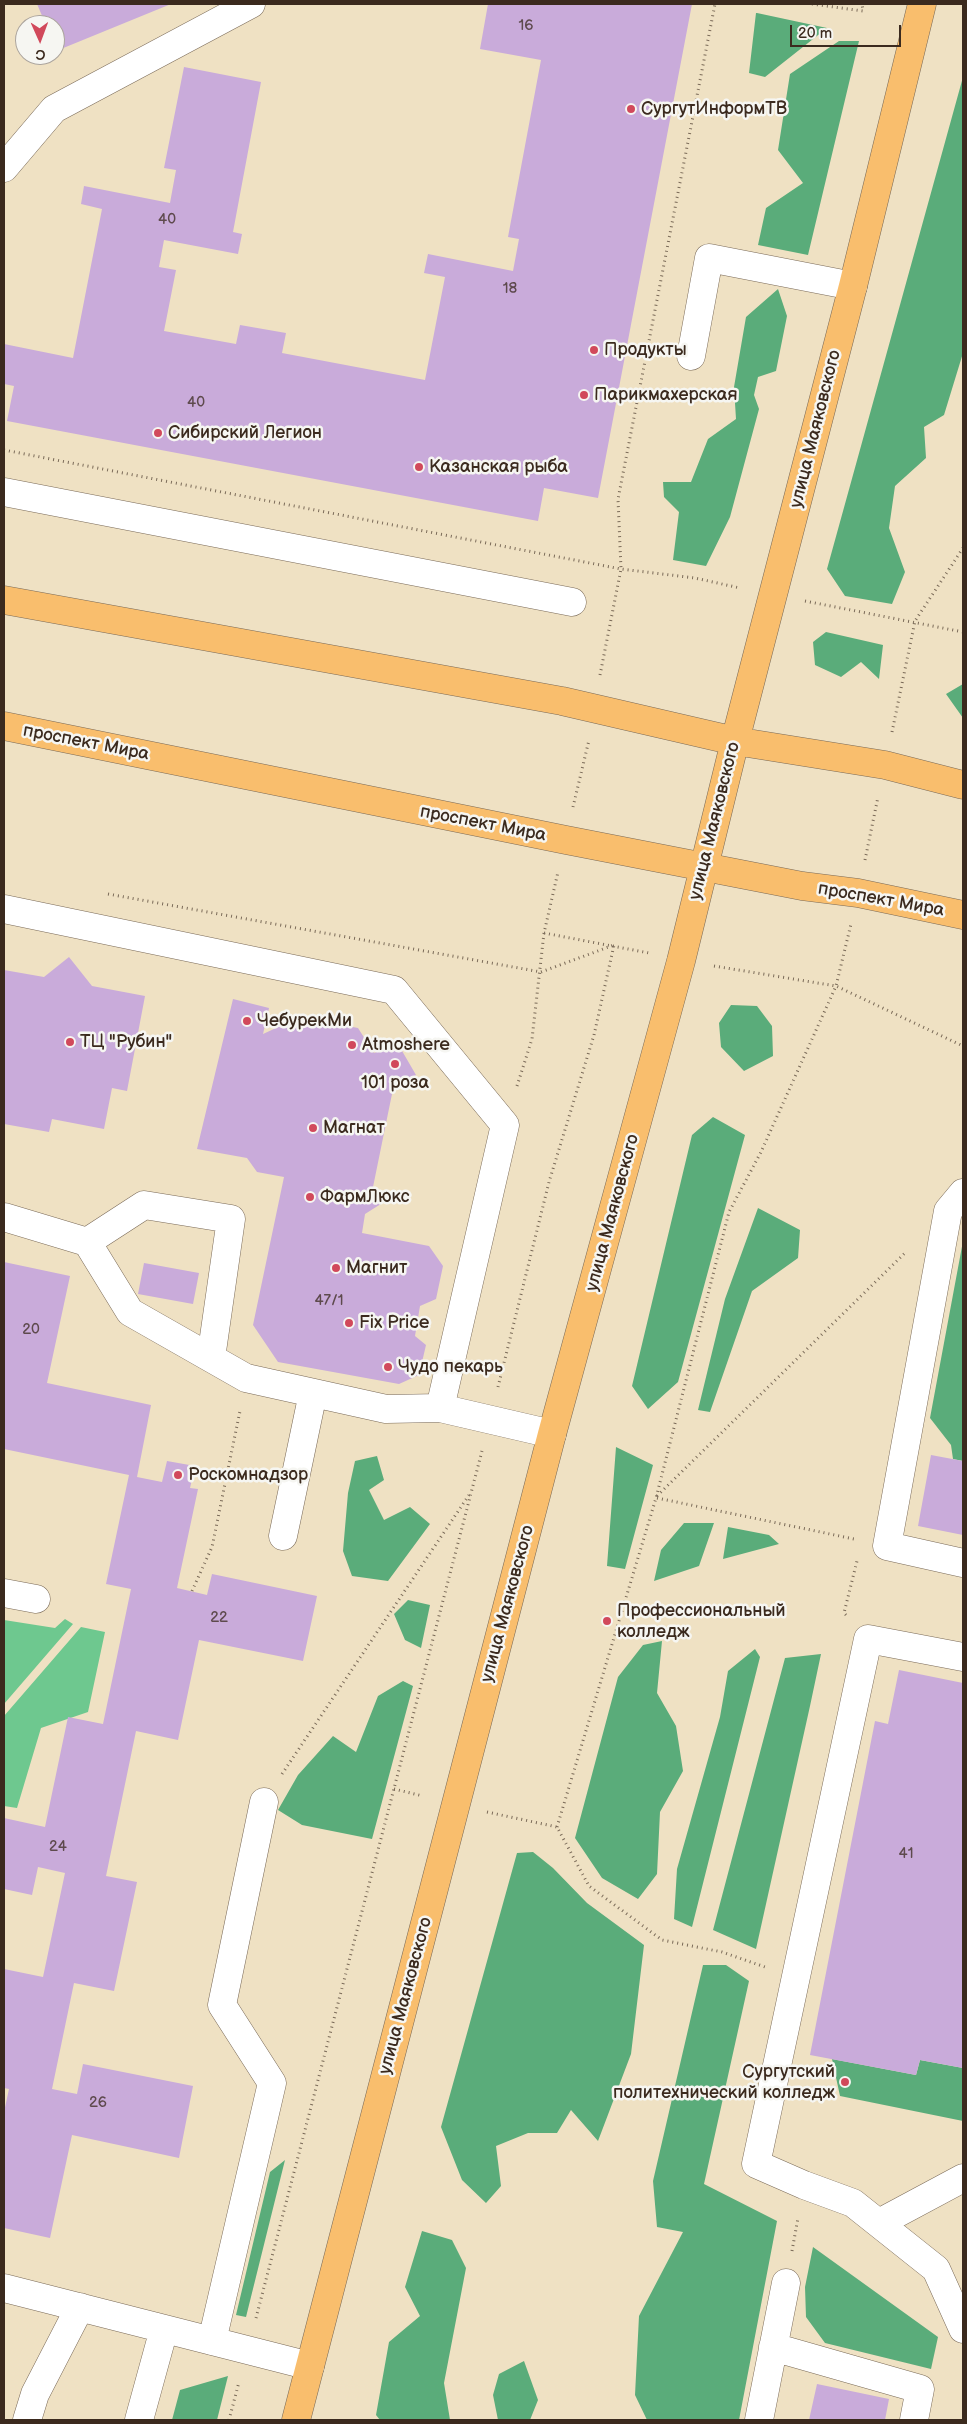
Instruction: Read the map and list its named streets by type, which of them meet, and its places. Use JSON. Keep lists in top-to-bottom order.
{
  "streets": {
    "main road": ["улица Маяковского", "проспект Мира"]
  },
  "crossings": [
    ["улица Маяковского", "проспект Мира"]
  ],
  "places": [
    "СургутИнформТВ",
    "Продукты",
    "Парикмахерская",
    "Сибирский Легион",
    "Казанская рыба",
    "ЧебурекМи",
    "ТЦ \"Рубин\"",
    "Atmoshere",
    "101 роза",
    "Магнат",
    "ФармЛюкс",
    "Магнит",
    "Fix Price",
    "Чудо пекарь",
    "Роскомнадзор",
    "Профессиональный колледж",
    "Сургутский политехнический колледж"
  ],
  "house_numbers": [
    "16",
    "40",
    "18",
    "40",
    "47/1",
    "20",
    "22",
    "24",
    "41",
    "26"
  ],
  "scale_bar": "20 m",
  "north": "bottom"
}
